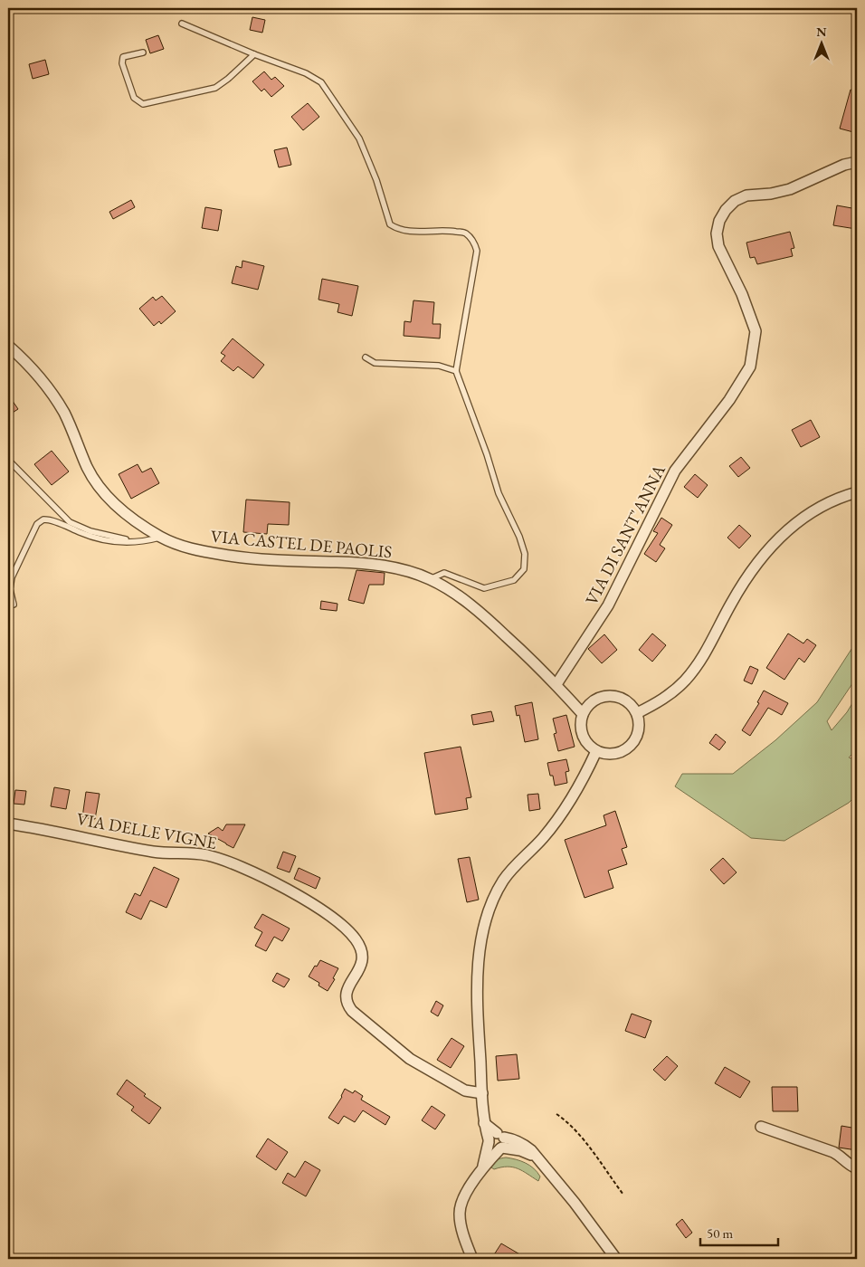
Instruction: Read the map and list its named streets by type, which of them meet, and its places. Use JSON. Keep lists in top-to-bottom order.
{
  "streets": {
    "street": ["VIA DI SANT'ANNA", "VIA CASTEL DE PAOLIS", "VIA DELLE VIGNE"]
  },
  "crossings": [
    ["VIA DI SANT'ANNA", "VIA CASTEL DE PAOLIS"]
  ],
  "scale_bar": "50 m",
  "north": "top"
}
